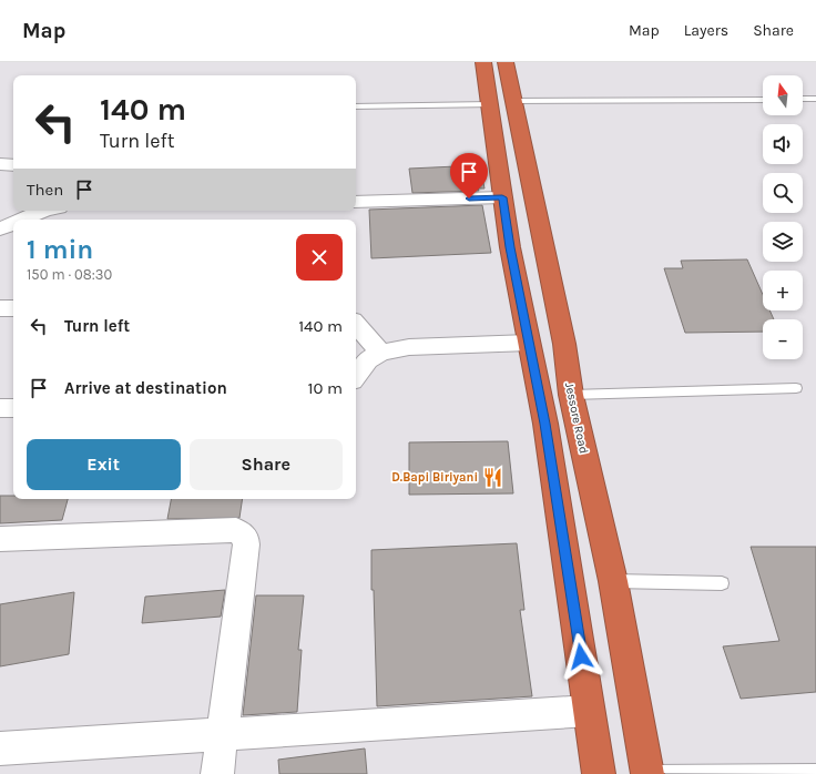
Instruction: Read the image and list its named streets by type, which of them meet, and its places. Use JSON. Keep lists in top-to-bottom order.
{
  "streets": {
    "highway": ["Jessore Road"]
  },
  "places": {
    "restaurant": ["D.Bapi Biriyani"]
  },
  "north": "top",
  "page": {
    "header": "Map",
    "nav": ["Map", "Layers", "Share"],
    "map_buttons": ["+", "−"],
    "turn": ["140 m", "Turn left"],
    "then": "Then",
    "heading": ["1 min", "150 m · 08:30"],
    "list": [
      {
        "name": "Turn left",
        "value": "140 m"
      },
      {
        "name": "Arrive at destination",
        "value": "10 m"
      }
    ],
    "buttons": ["Exit", "Share"]
  }
}
